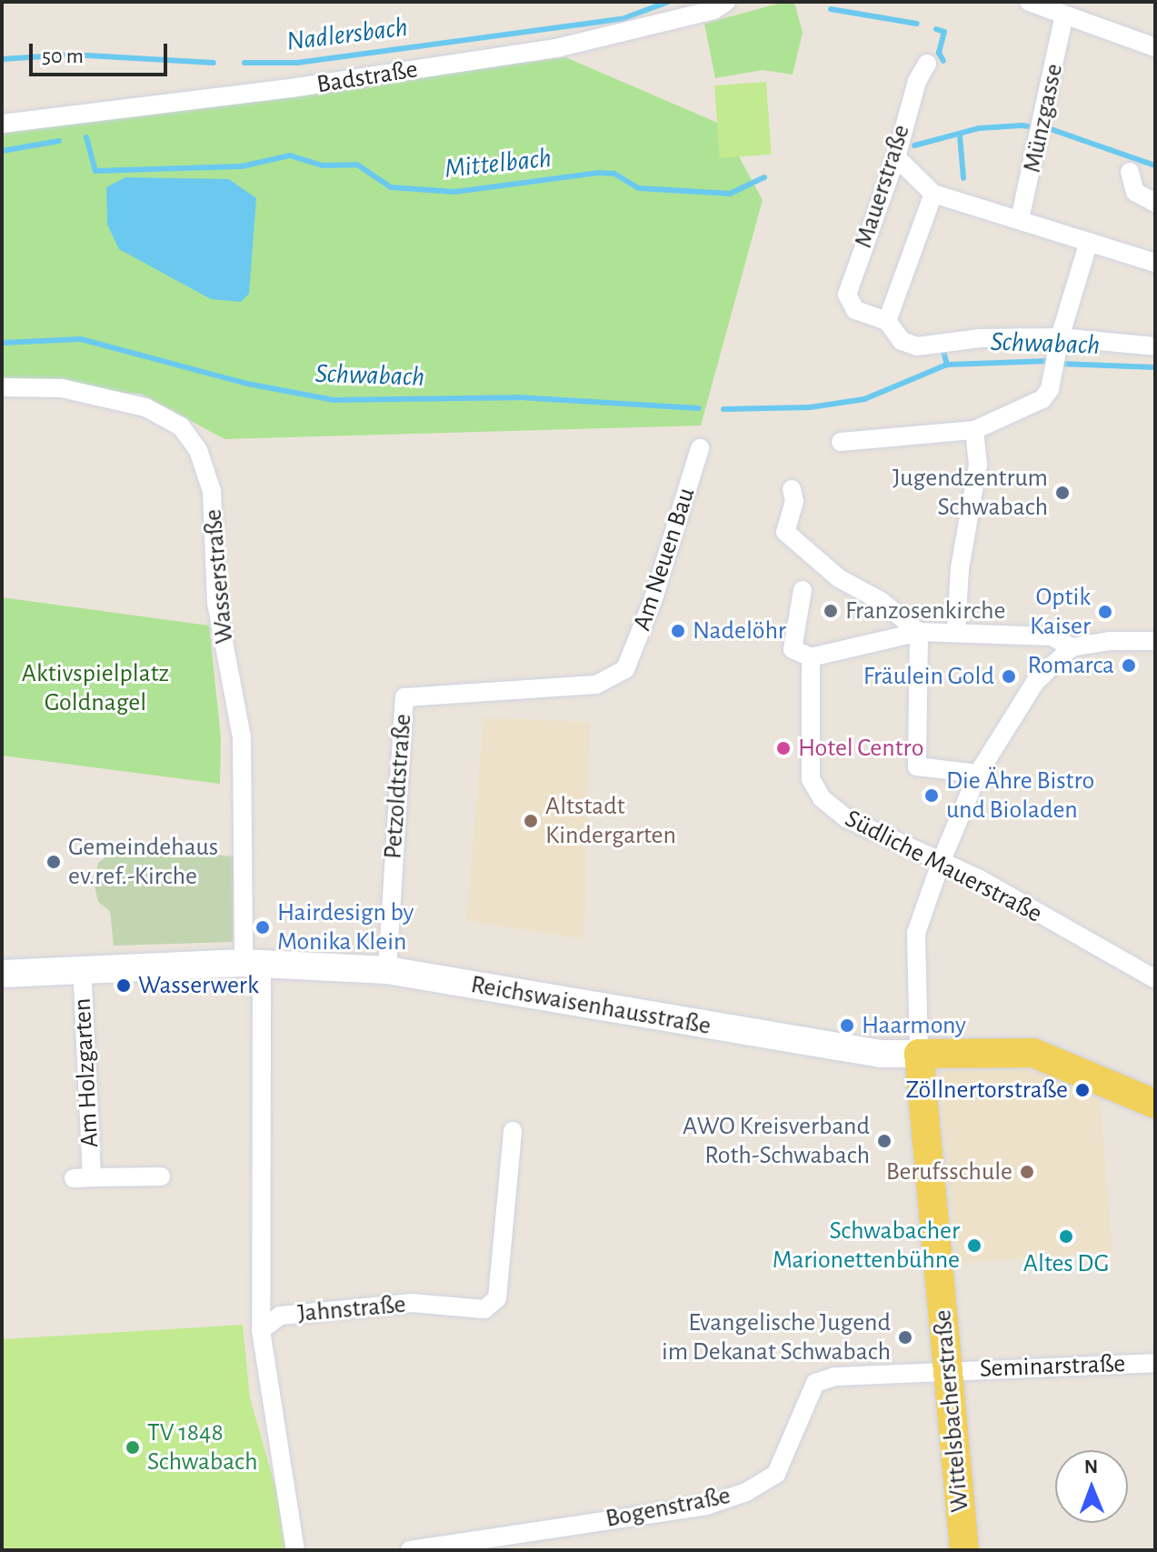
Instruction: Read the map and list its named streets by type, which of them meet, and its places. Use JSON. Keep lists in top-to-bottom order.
{
  "streets": {
    "main road": ["Reichswaisenhausstraße", "Wittelsbacherstraße"],
    "street": [
      "Badstraße",
      "Münzgasse",
      "Mauerstraße",
      "Am Neuen Bau",
      "Wasserstraße",
      "Petzoldtstraße",
      "Südliche Mauerstraße",
      "Am Holzgarten",
      "Jahnstraße",
      "Seminarstraße",
      "Bogenstraße"
    ]
  },
  "crossings": [
    ["Am Neuen Bau", "Petzoldtstraße"],
    ["Wasserstraße", "Reichswaisenhausstraße"],
    ["Petzoldtstraße", "Reichswaisenhausstraße"],
    ["Reichswaisenhausstraße", "Am Holzgarten"],
    ["Reichswaisenhausstraße", "Wittelsbacherstraße"],
    ["Seminarstraße", "Wittelsbacherstraße"],
    ["Seminarstraße", "Bogenstraße"],
    ["Wittelsbacherstraße", "Bogenstraße"]
  ],
  "water": ["Nadlersbach", "Mittelbach", "Schwabach"],
  "parks": ["Aktivspielplatz Goldnagel"],
  "places": [
    "Jugendzentrum Schwabach",
    "Franzosenkirche",
    "Optik Kaiser",
    "Nadelöhr",
    "Romarca",
    "Fräulein Gold",
    "Hotel Centro",
    "Die Ähre Bistro und Bioladen",
    "Altstadt Kindergarten",
    "Gemeindehaus ev.ref.-Kirche",
    "Hairdesign by Monika Klein",
    "Wasserwerk",
    "Haarmony",
    "Zöllnertorstraße",
    "AWO Kreisverband Roth-Schwabach",
    "Berufsschule",
    "Altes DG",
    "Schwabacher Marionettenbühne",
    "Evangelische Jugend im Dekanat Schwabach",
    "TV 1848 Schwabach"
  ],
  "scale_bar": "50 m",
  "north": "top"
}
